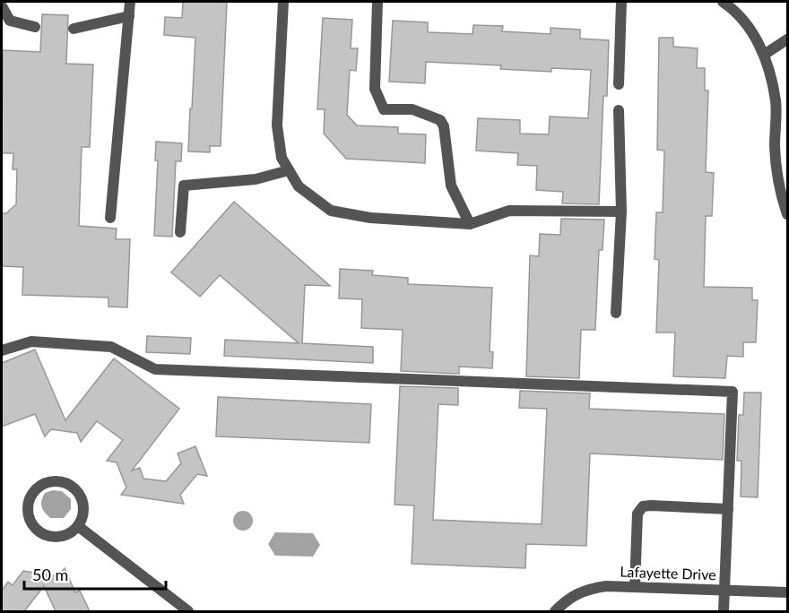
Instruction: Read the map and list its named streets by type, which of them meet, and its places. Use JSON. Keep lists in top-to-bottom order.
{
  "streets": {
    "street": ["Lafayette Drive"]
  },
  "scale_bar": "50 m"
}
